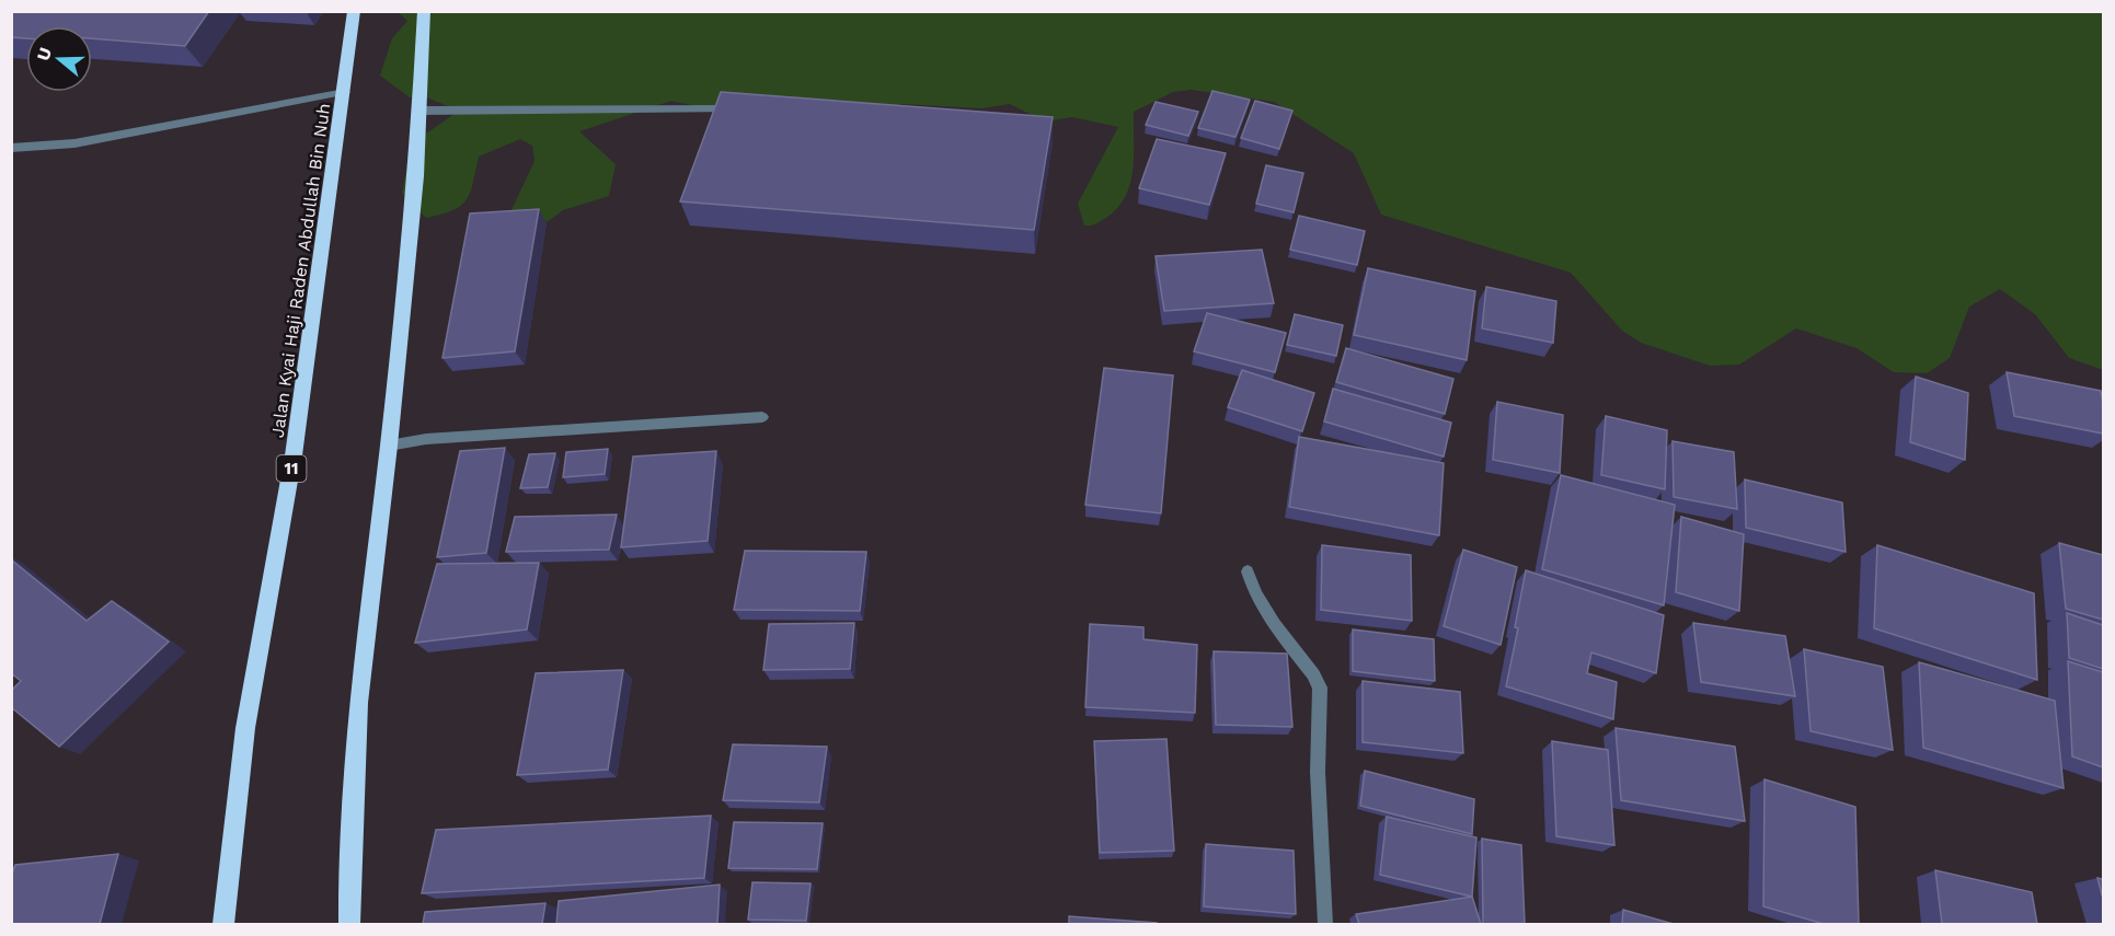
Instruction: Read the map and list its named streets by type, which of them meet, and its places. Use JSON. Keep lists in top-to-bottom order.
{
  "streets": {
    "highway": ["Jalan Kyai Haji Raden Abdullah Bin Nuh", "11"]
  },
  "north": "left"
}
